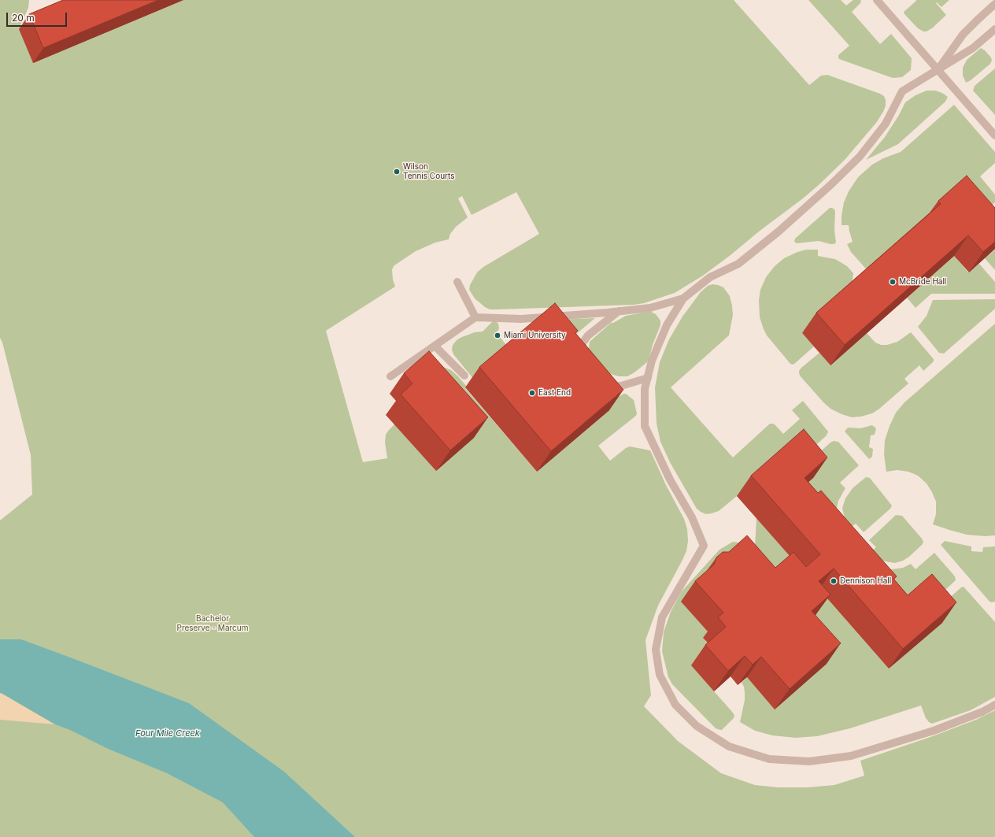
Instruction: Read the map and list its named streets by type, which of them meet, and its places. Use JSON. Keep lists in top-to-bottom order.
{
  "water": ["Four Mile Creek"],
  "parks": ["Bachelor Preserve - Marcum"],
  "places": [
    "Wilson Tennis Courts",
    "McBride Hall",
    "Miami University",
    "East End",
    "Dennison Hall"
  ],
  "scale_bar": "20 m"
}
